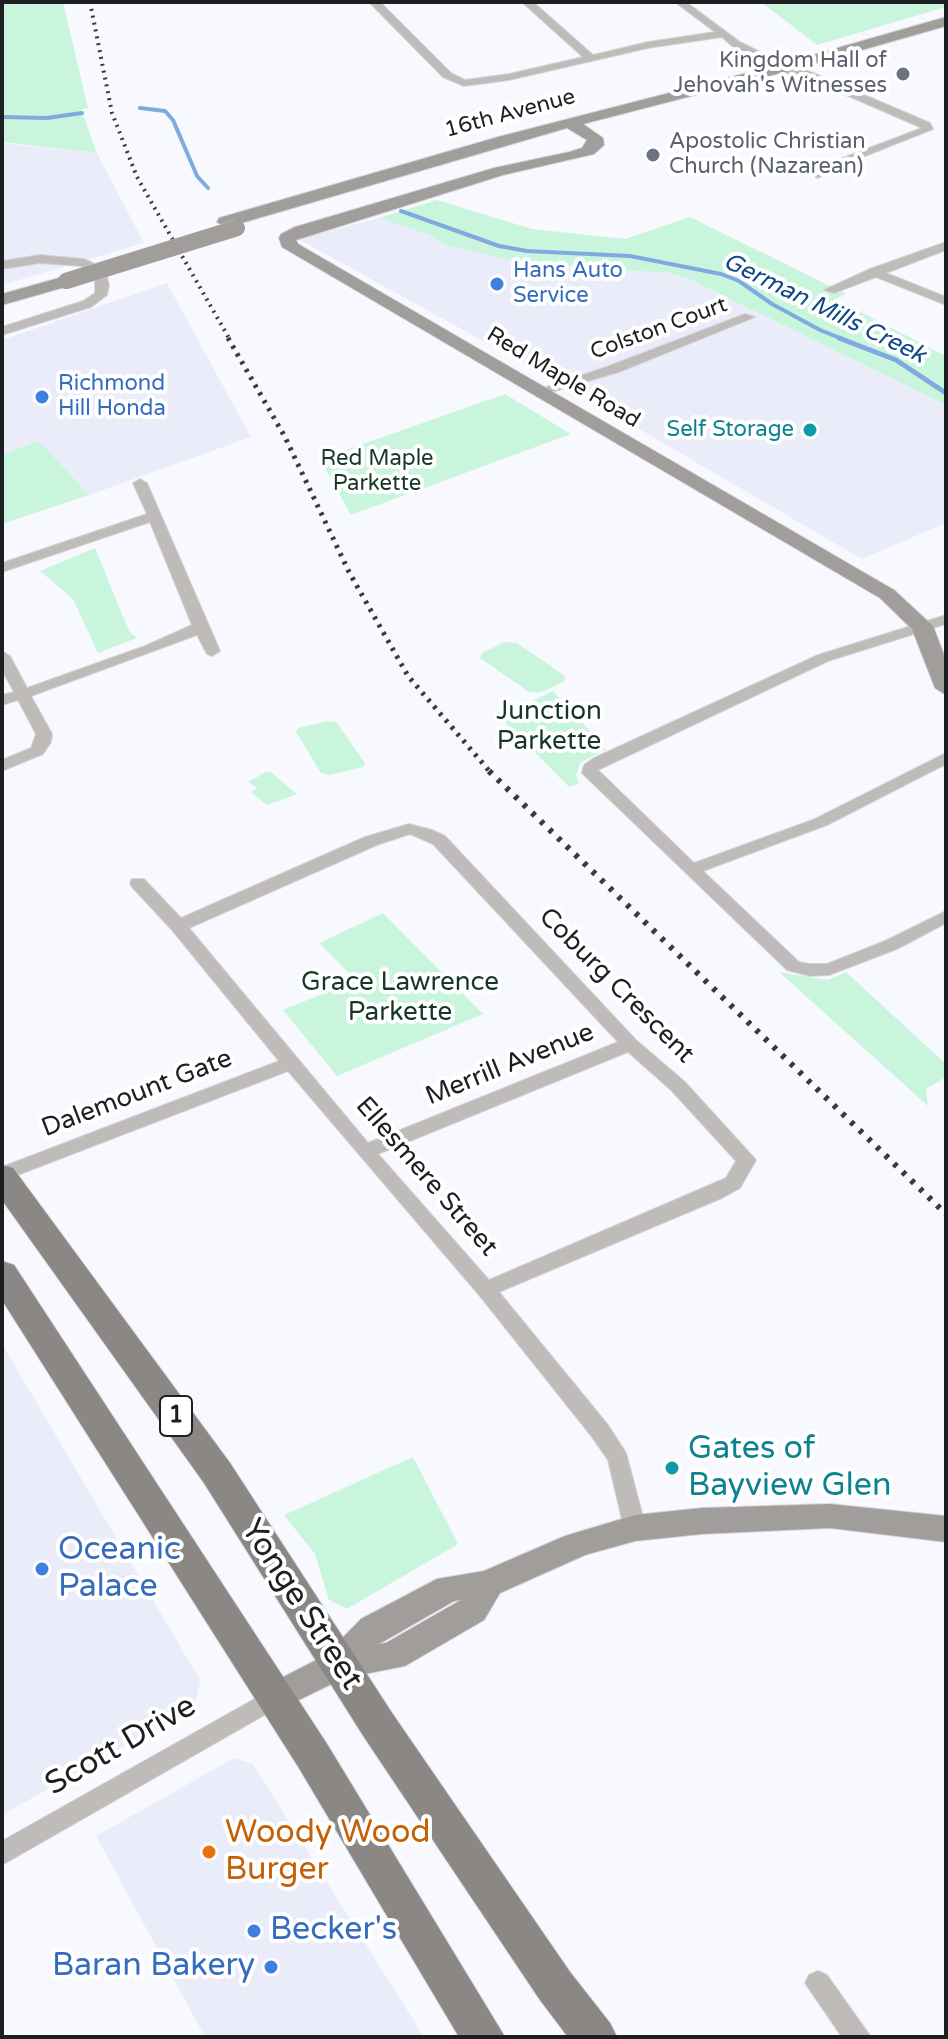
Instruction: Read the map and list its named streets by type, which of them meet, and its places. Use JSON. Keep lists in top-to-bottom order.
{
  "streets": {
    "main road": ["1", "Yonge Street"],
    "street": [
      "16th Avenue",
      "Colston Court",
      "Red Maple Road",
      "Coburg Crescent",
      "Merrill Avenue",
      "Dalemount Gate",
      "Ellesmere Street",
      "Scott Drive"
    ]
  },
  "crossings": [
    ["16th Avenue", "Red Maple Road"],
    ["Colston Court", "Red Maple Road"],
    ["Coburg Crescent", "Merrill Avenue"],
    ["Coburg Crescent", "Ellesmere Street"],
    ["Merrill Avenue", "Ellesmere Street"],
    ["Dalemount Gate", "Ellesmere Street"],
    ["Dalemount Gate", "Yonge Street"]
  ],
  "water": ["German Mills Creek"],
  "parks": ["Red Maple Parkette", "Junction Parkette", "Grace Lawrence Parkette"],
  "places": [
    "Kingdom Hall of Jehovah's Witnesses",
    "Apostolic Christian Church (Nazarean)",
    "Hans Auto Service",
    "Richmond Hill Honda",
    "Self Storage",
    "Gates of Bayview Glen",
    "Oceanic Palace",
    "Woody Wood Burger",
    "Becker's",
    "Baran Bakery"
  ]
}
